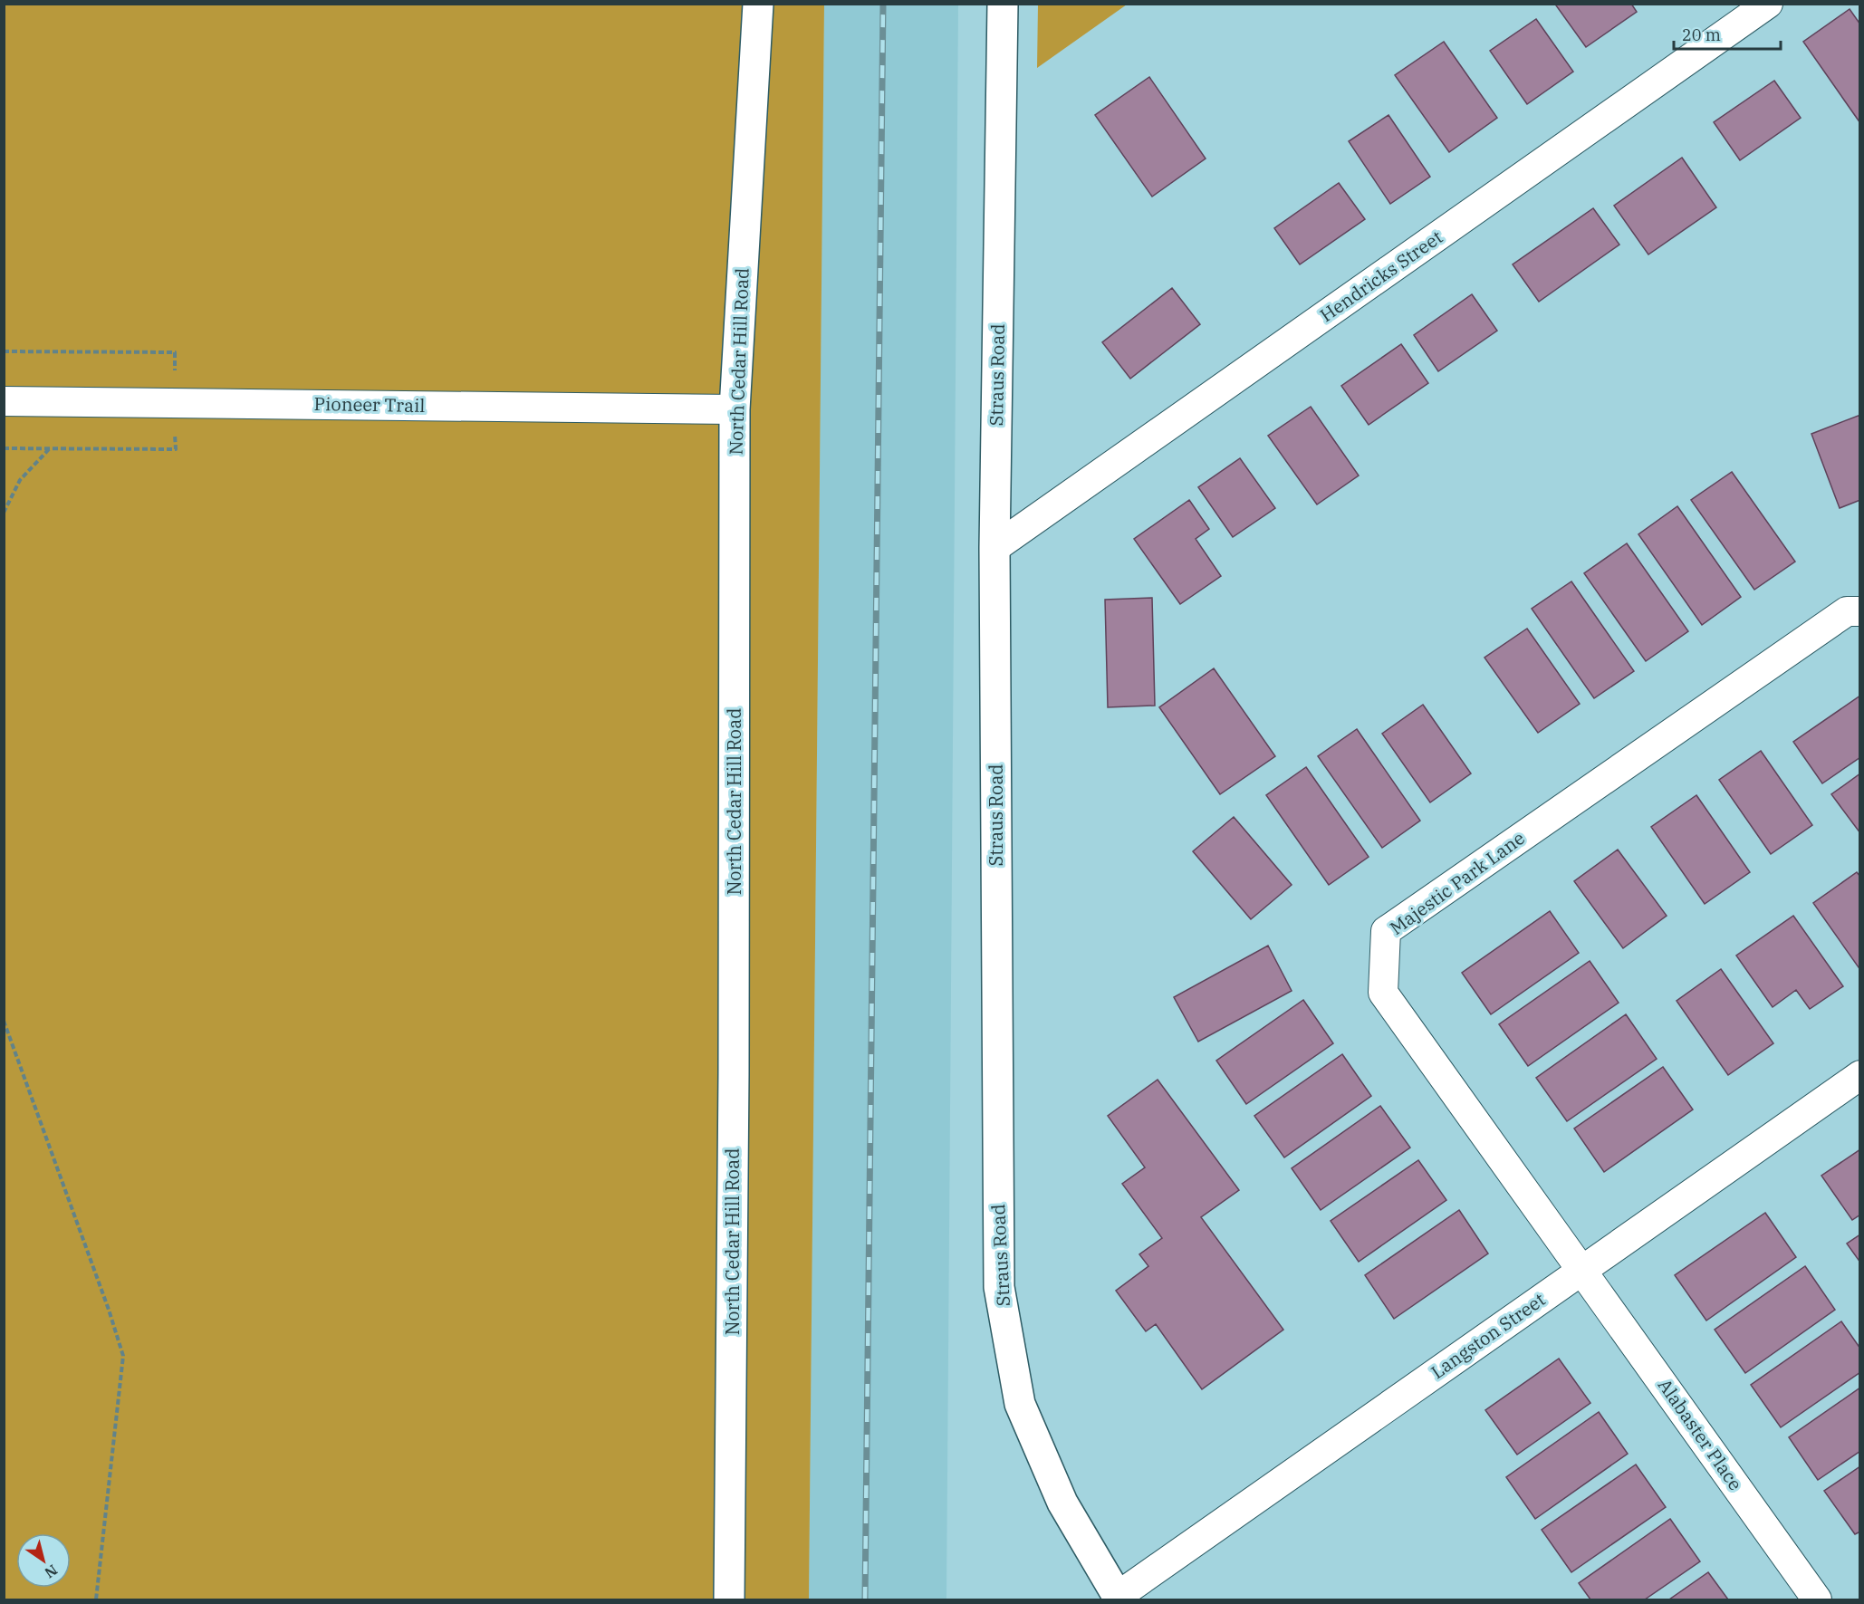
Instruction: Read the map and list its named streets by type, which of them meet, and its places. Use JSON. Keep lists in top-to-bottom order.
{
  "streets": {
    "street": [
      "Hendricks Street",
      "North Cedar Hill Road",
      "Straus Road",
      "Pioneer Trail",
      "Majestic Park Lane",
      "Langston Street",
      "Alabaster Place"
    ]
  },
  "crossings": [
    ["Hendricks Street", "Straus Road"],
    ["North Cedar Hill Road", "Pioneer Trail"],
    ["Straus Road", "Langston Street"],
    ["Majestic Park Lane", "Langston Street"],
    ["Majestic Park Lane", "Alabaster Place"],
    ["Langston Street", "Alabaster Place"]
  ],
  "scale_bar": "20 m",
  "north": "bottom right"
}
